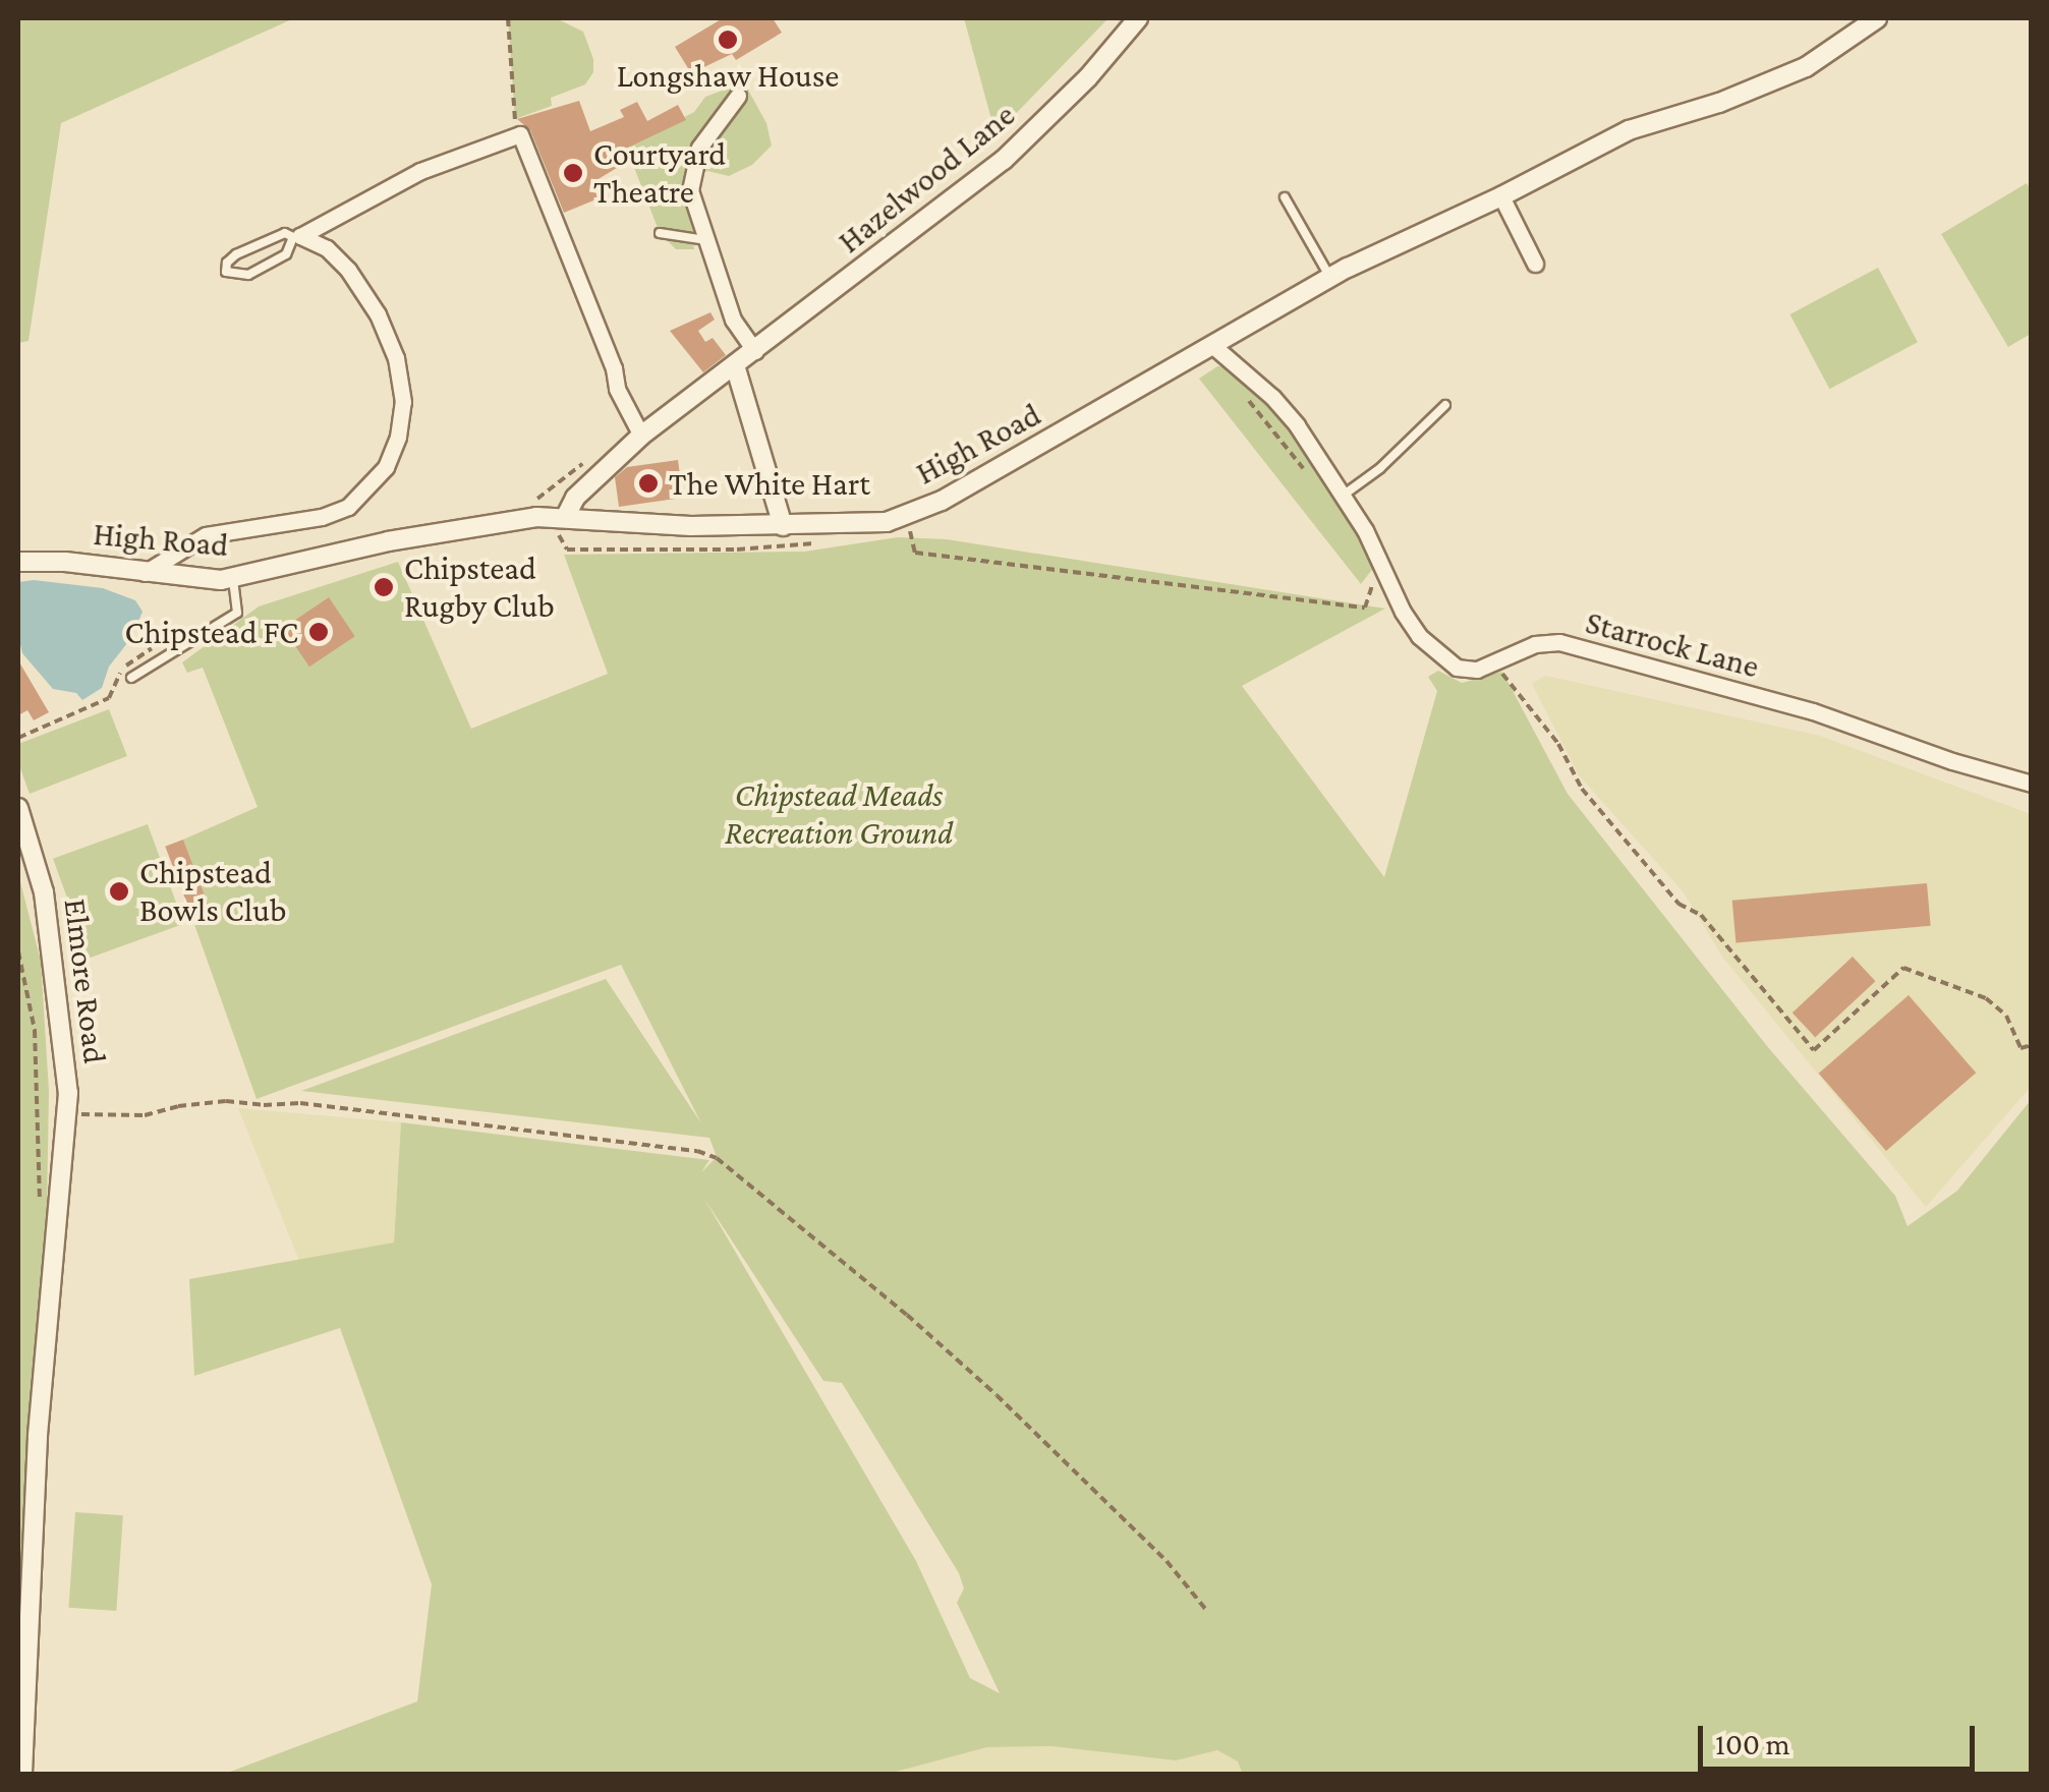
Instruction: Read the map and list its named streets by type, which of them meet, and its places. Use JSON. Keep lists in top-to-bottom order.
{
  "streets": {
    "street": [
      "Hazelwood Lane",
      "High Road",
      "Starrock Lane",
      "Elmore Road"
    ]
  },
  "crossings": [
    ["Hazelwood Lane", "High Road"],
    ["High Road", "Starrock Lane"]
  ],
  "parks": ["Chipstead Meads Recreation Ground"],
  "places": [
    "Longshaw House",
    "Courtyard Theatre",
    "The White Hart",
    "Chipstead Rugby Club",
    "Chipstead FC",
    "Chipstead Bowls Club"
  ],
  "scale_bar": "100 m"
}
